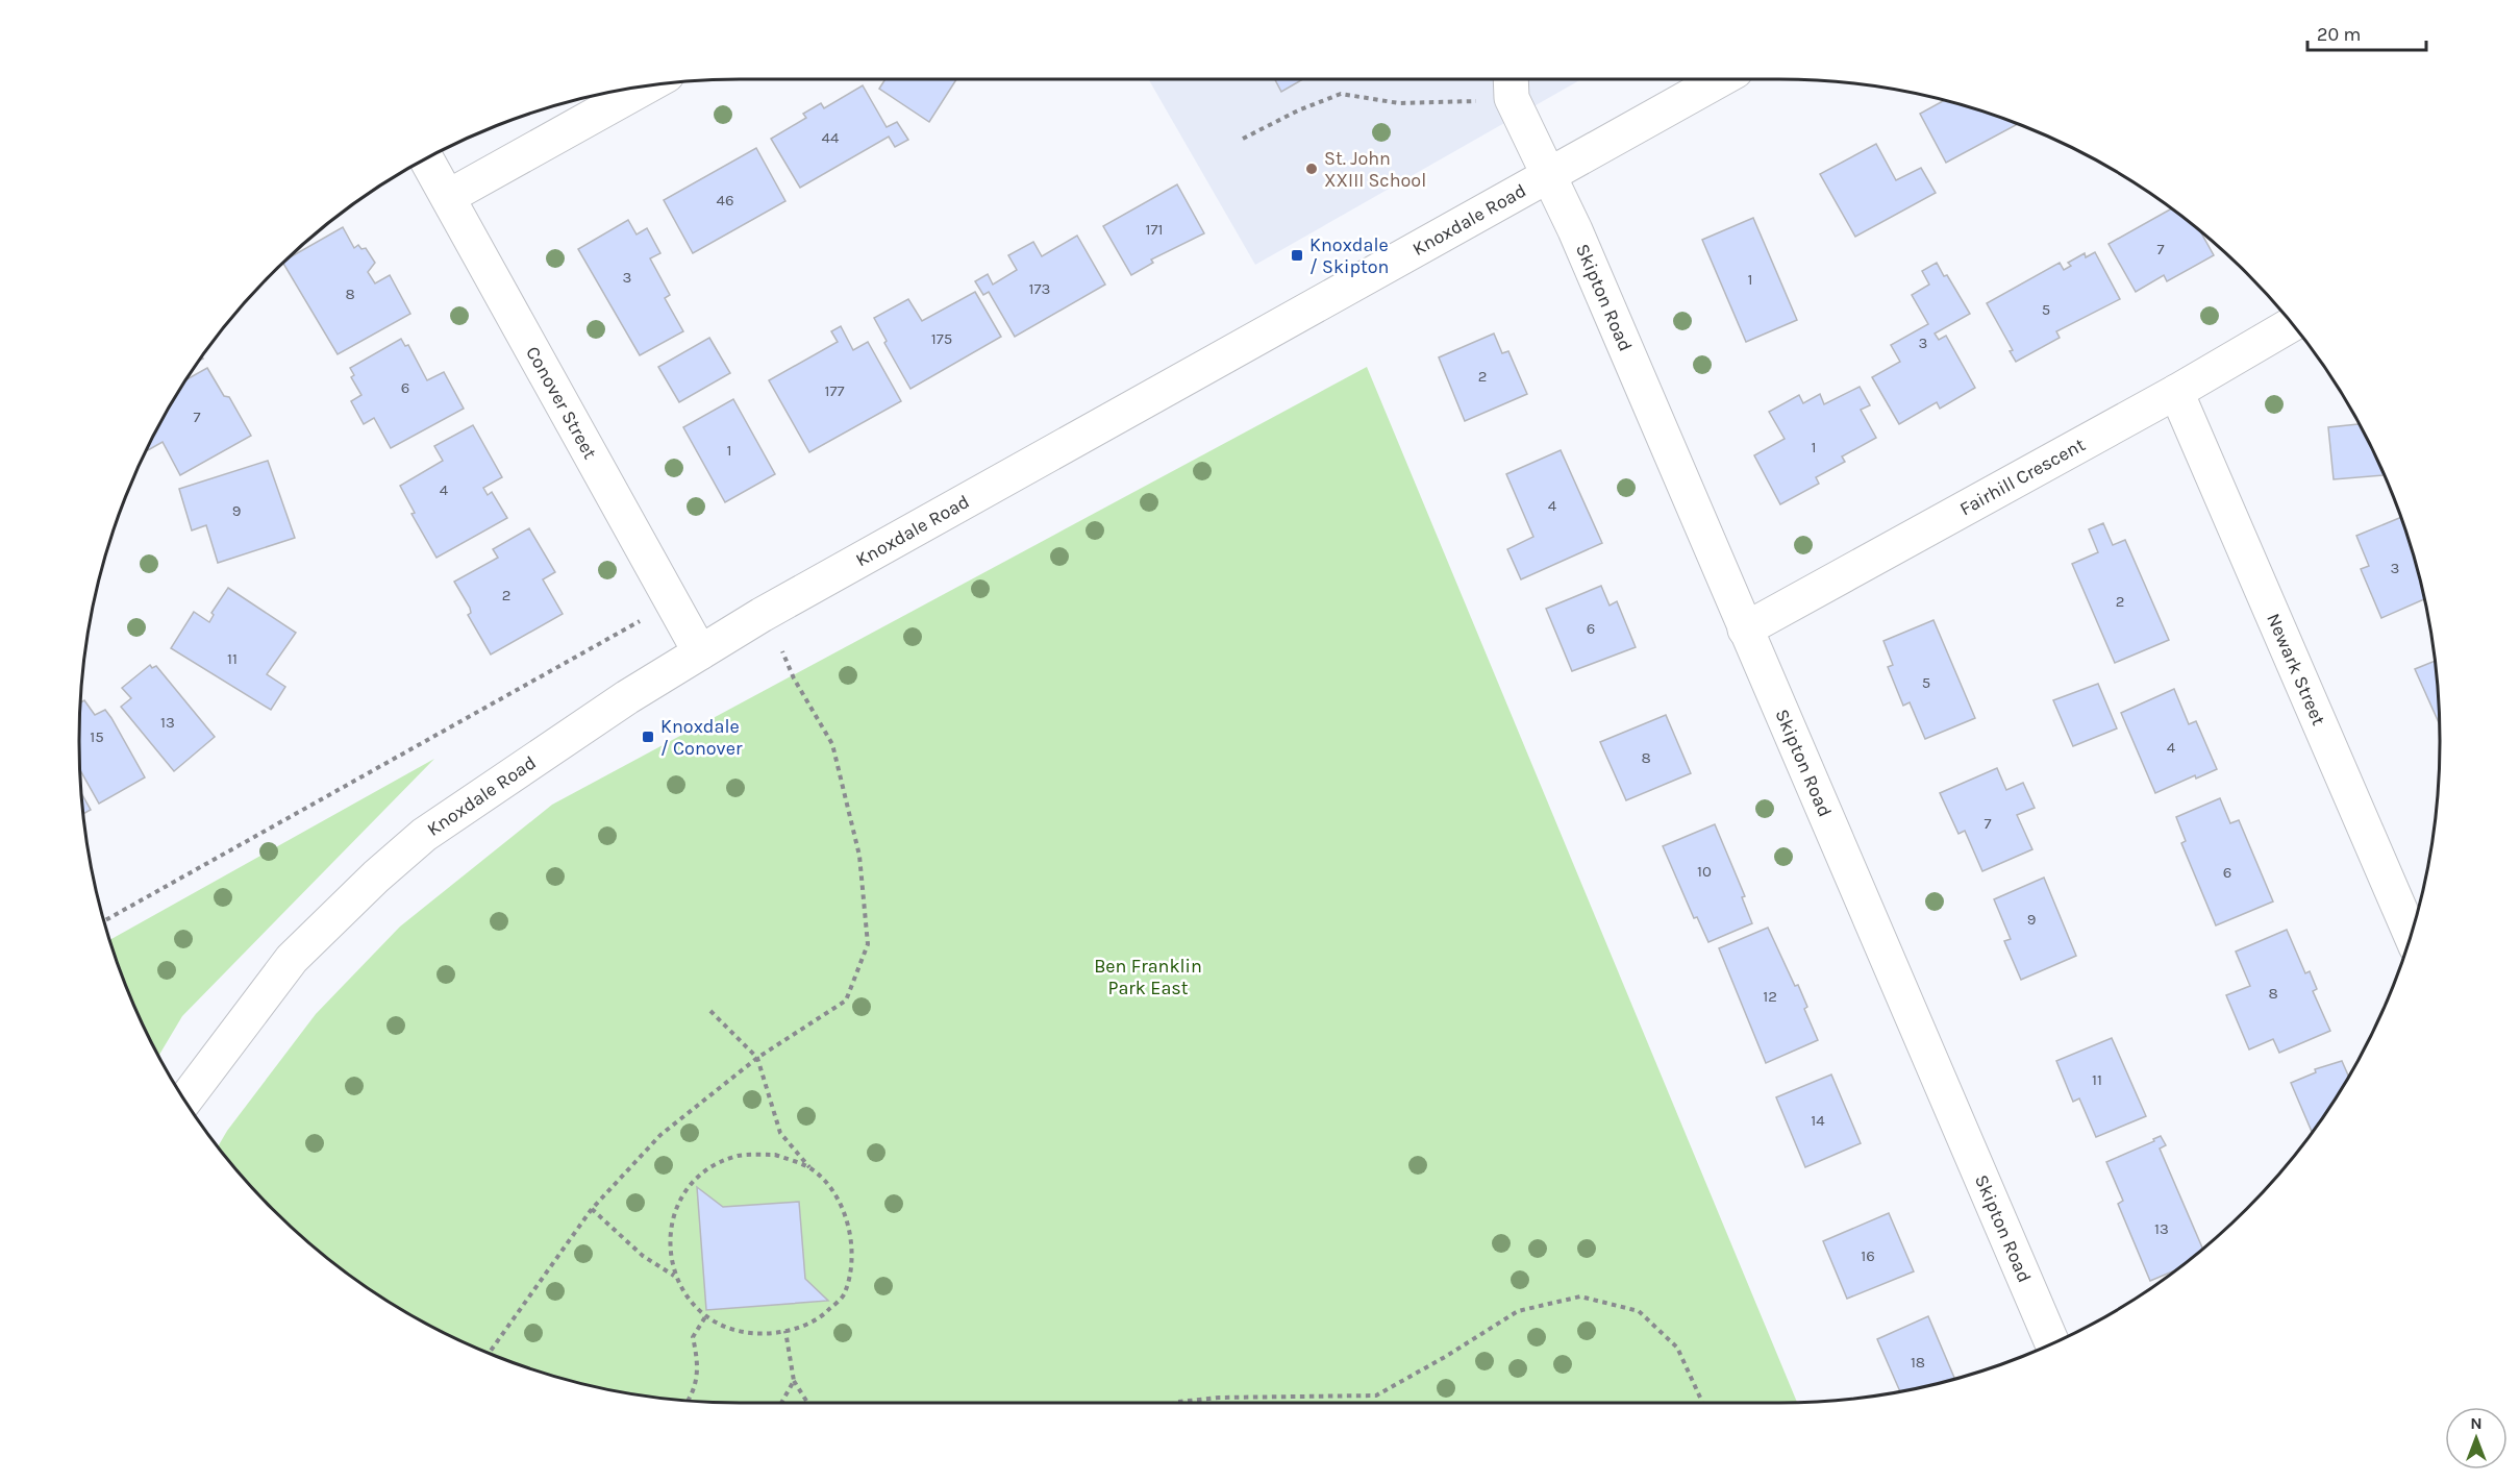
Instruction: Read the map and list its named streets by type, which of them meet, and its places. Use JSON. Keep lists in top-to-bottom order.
{
  "streets": {
    "street": [
      "Knoxdale Road",
      "Skipton Road",
      "Conover Street",
      "Fairhill Crescent",
      "Newark Street"
    ]
  },
  "crossings": [
    ["Knoxdale Road", "Skipton Road"],
    ["Knoxdale Road", "Conover Street"],
    ["Skipton Road", "Fairhill Crescent"],
    ["Fairhill Crescent", "Newark Street"]
  ],
  "parks": ["Ben Franklin Park East"],
  "places": {
    "other": ["St. John XXIII School"],
    "transit": ["Knoxdale / Skipton", "Knoxdale / Conover"]
  },
  "house_numbers": [
    "44",
    "46",
    "171",
    "7",
    "3",
    "1",
    "173",
    "8",
    "5",
    "175",
    "3",
    "2",
    "6",
    "177",
    "7",
    "1",
    "1",
    "4",
    "4",
    "9",
    "3",
    "2",
    "2",
    "6",
    "11",
    "5",
    "13",
    "15",
    "4",
    "8",
    "7",
    "10",
    "6",
    "9",
    "8",
    "12",
    "11",
    "14",
    "13",
    "16",
    "18"
  ],
  "scale_bar": "20 m",
  "north": "top"
}
